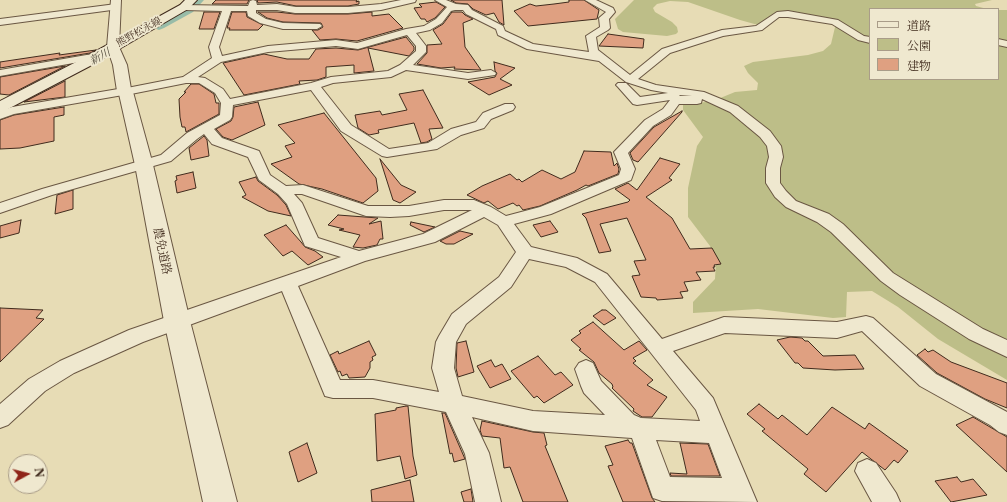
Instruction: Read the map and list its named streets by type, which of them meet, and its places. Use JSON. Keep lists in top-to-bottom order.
{
  "streets": {
    "street": ["熊野松永線", "農免道路"]
  },
  "crossings": [
    ["熊野松永線", "農免道路"]
  ],
  "water": ["新川"],
  "legend": ["道路", "公園", "建物"],
  "north": "right"
}
